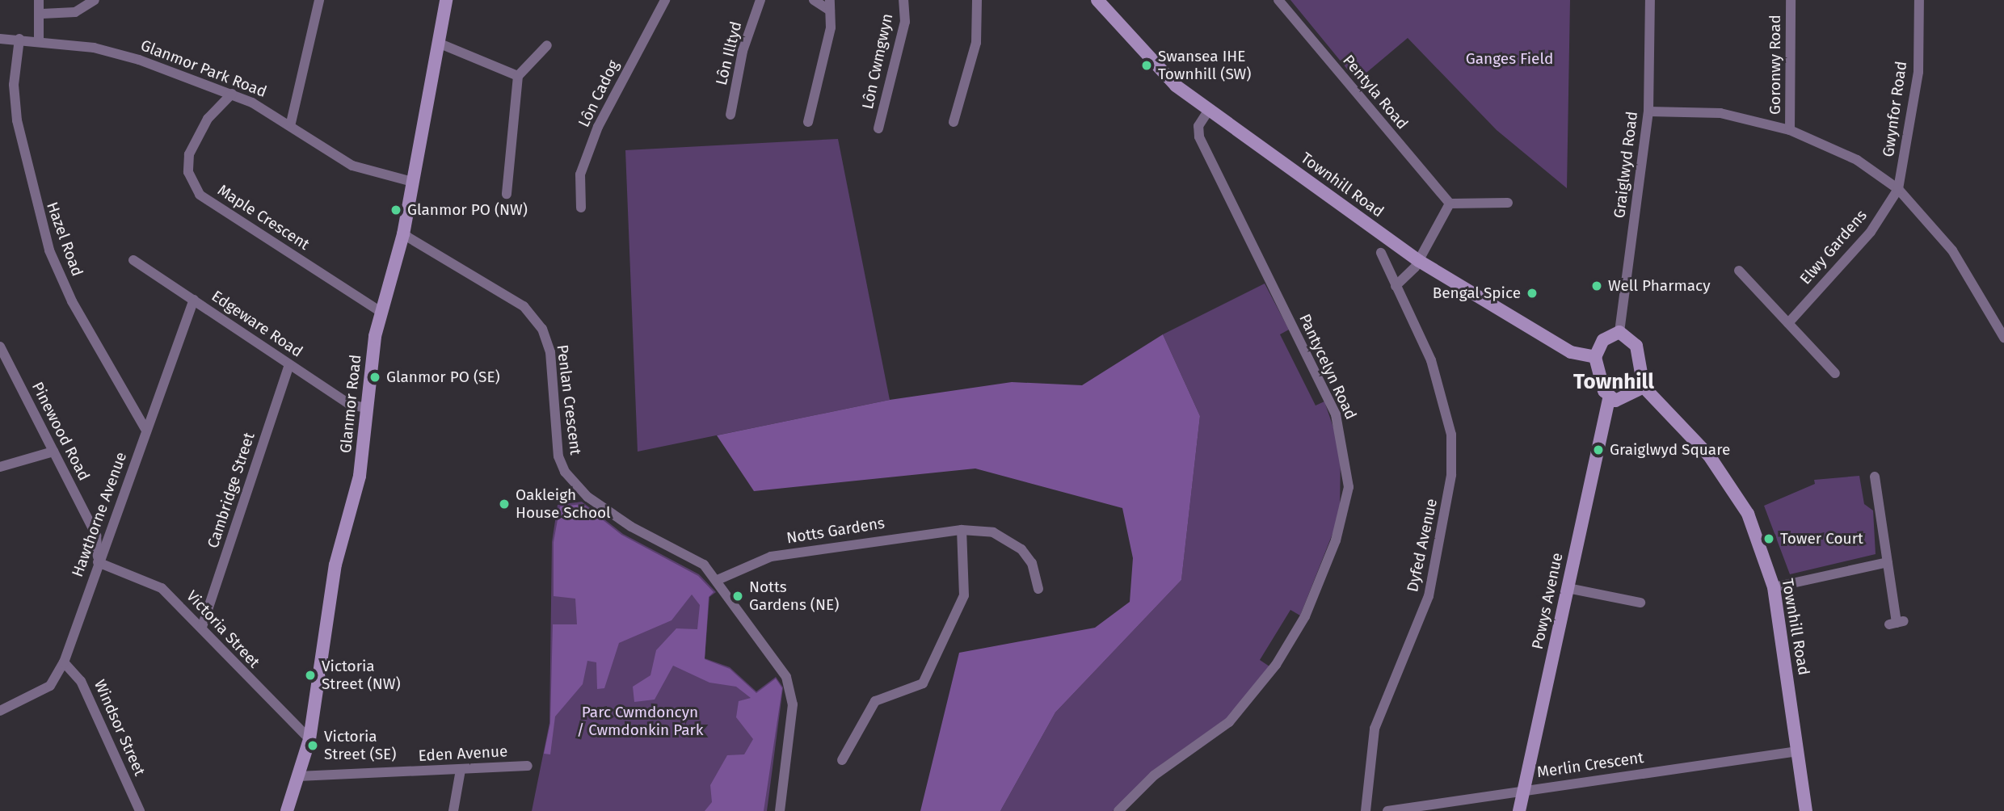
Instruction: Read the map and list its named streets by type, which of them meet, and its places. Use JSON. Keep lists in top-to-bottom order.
{
  "streets": {
    "street": [
      "Lôn Illtyd",
      "Lôn Cwmgwyn",
      "Goronwy Road",
      "Glanmor Park Road",
      "Pentyla Road",
      "Lôn Cadog",
      "Gwynfor Road",
      "Graiglwyd Road",
      "Townhill Road",
      "Maple Crescent",
      "Hazel Road",
      "Elwy Gardens",
      "Edgeware Road",
      "Pantycelyn Road",
      "Penlan Crescent",
      "Glanmor Road",
      "Pinewood Road",
      "Cambridge Street",
      "Hawthorne Avenue",
      "Notts Gardens",
      "Dyfed Avenue",
      "Powys Avenue",
      "Victoria Street",
      "Windsor Street",
      "Eden Avenue",
      "Merlin Crescent"
    ]
  },
  "crossings": [
    ["Glanmor Park Road", "Maple Crescent"],
    ["Glanmor Park Road", "Hazel Road"],
    ["Glanmor Park Road", "Glanmor Road"],
    ["Gwynfor Road", "Elwy Gardens"],
    ["Townhill Road", "Pantycelyn Road"],
    ["Townhill Road", "Merlin Crescent"],
    ["Maple Crescent", "Glanmor Road"],
    ["Hazel Road", "Hawthorne Avenue"],
    ["Edgeware Road", "Glanmor Road"],
    ["Edgeware Road", "Cambridge Street"],
    ["Edgeware Road", "Hawthorne Avenue"],
    ["Penlan Crescent", "Glanmor Road"],
    ["Penlan Crescent", "Notts Gardens"],
    ["Glanmor Road", "Victoria Street"],
    ["Glanmor Road", "Eden Avenue"],
    ["Pinewood Road", "Hawthorne Avenue"],
    ["Pinewood Road", "Victoria Street"],
    ["Cambridge Street", "Victoria Street"],
    ["Hawthorne Avenue", "Victoria Street"],
    ["Hawthorne Avenue", "Windsor Street"],
    ["Powys Avenue", "Merlin Crescent"]
  ],
  "districts": ["Townhill"],
  "parks": ["Ganges Field", "Parc Cwmdoncyn / Cwmdonkin Park"],
  "places": [
    "Swansea IHE Townhill (SW)",
    "Glanmor PO (NW)",
    "Well Pharmacy",
    "Bengal Spice",
    "Glanmor PO (SE)",
    "Graiglwyd Square",
    "Oakleigh House School",
    "Tower Court",
    "Notts Gardens (NE)",
    "Victoria Street (NW)",
    "Victoria Street (SE)"
  ]
}
